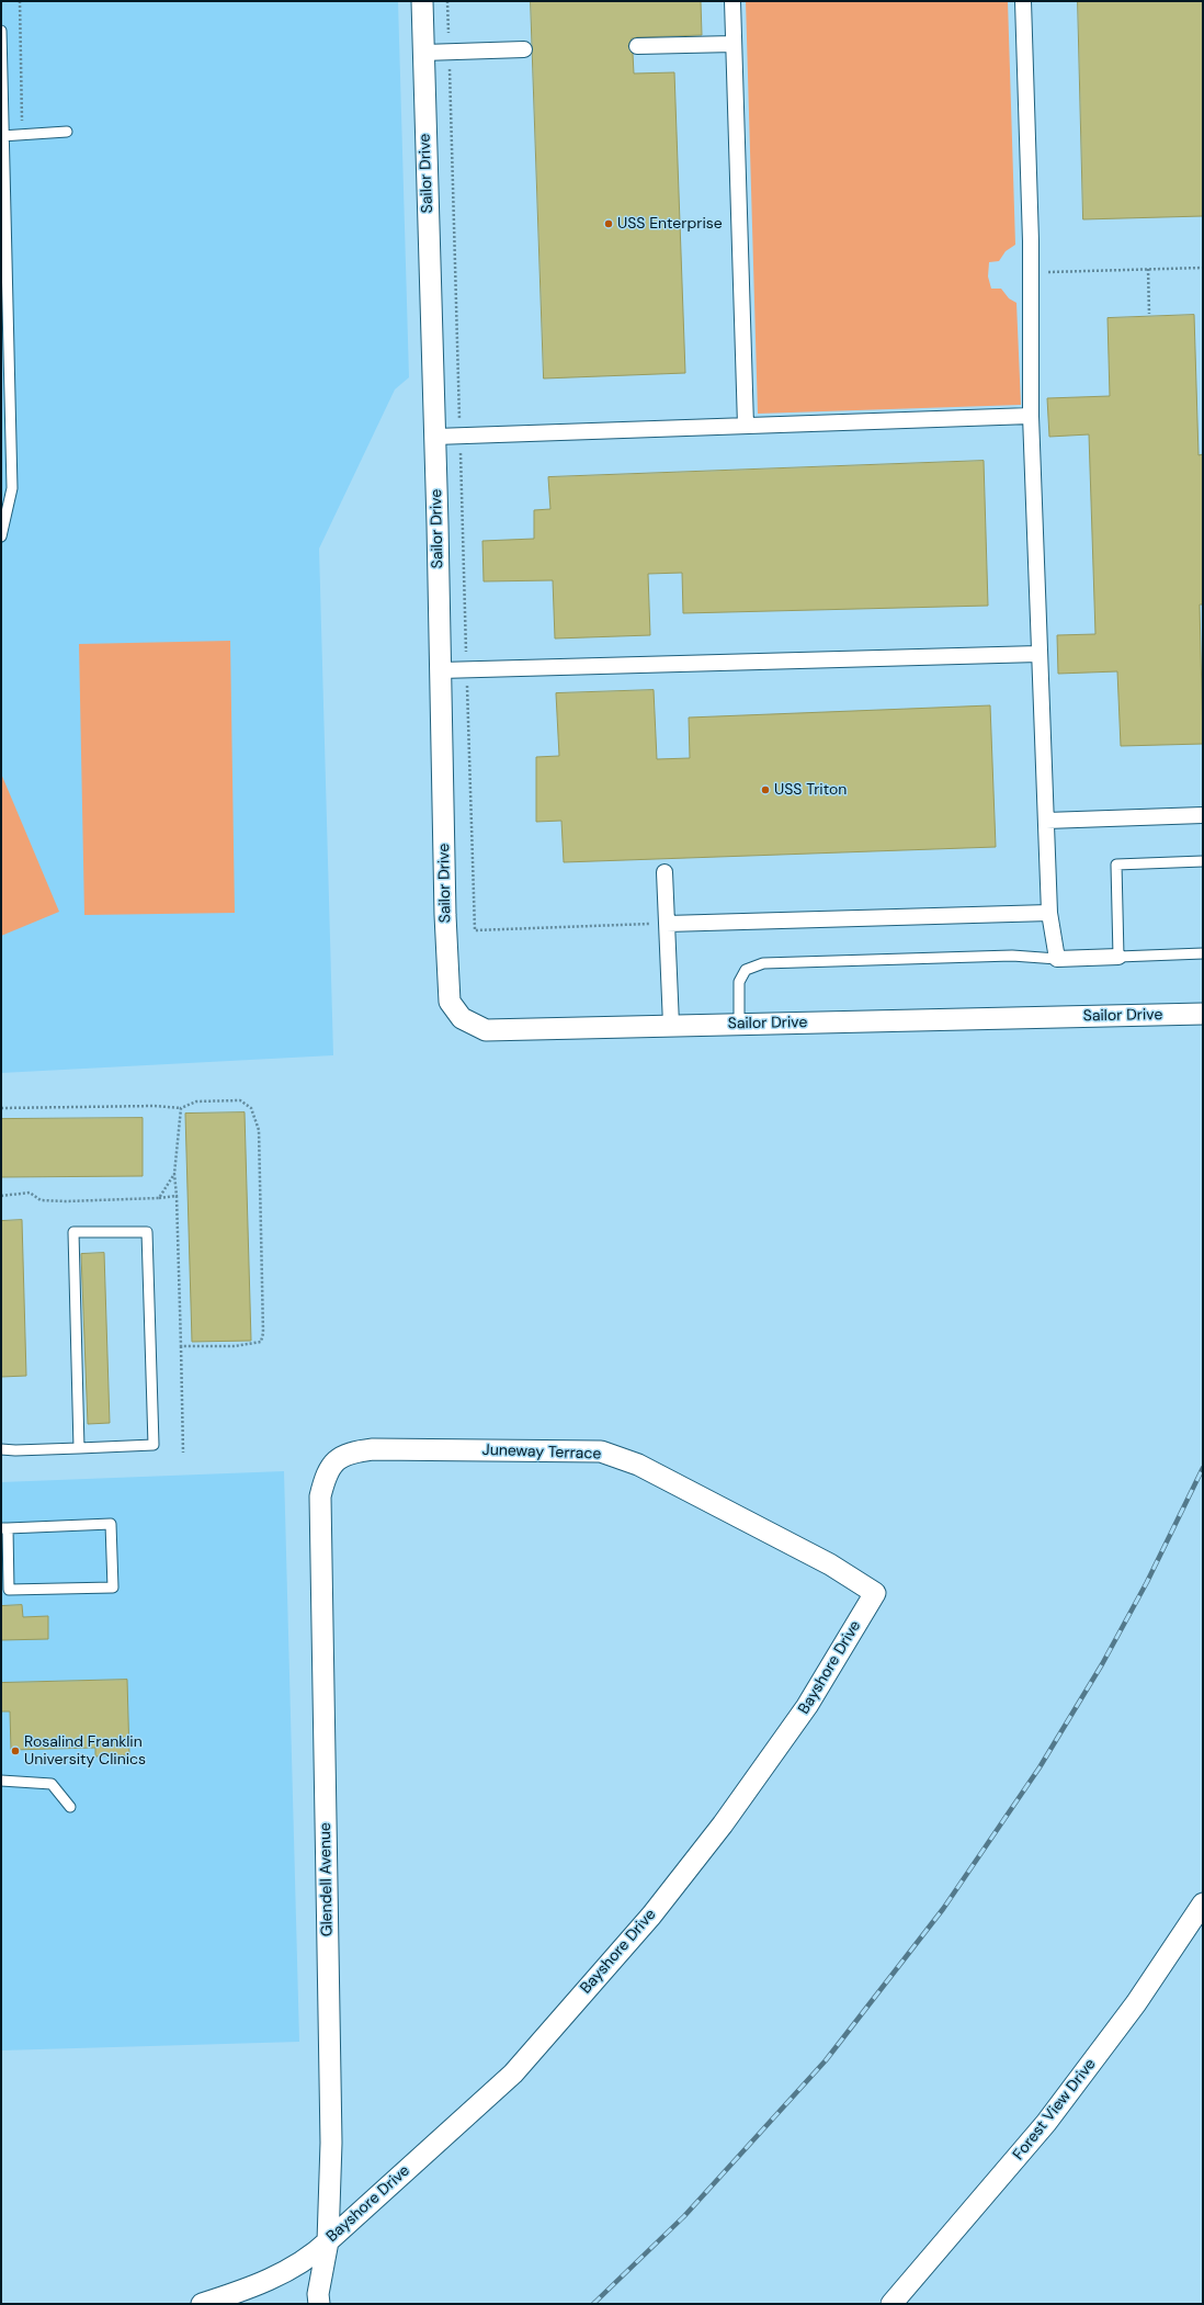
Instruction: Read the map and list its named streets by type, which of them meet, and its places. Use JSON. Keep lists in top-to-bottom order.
{
  "streets": {
    "street": [
      "Sailor Drive",
      "Juneway Terrace",
      "Bayshore Drive",
      "Glendell Avenue",
      "Forest View Drive"
    ]
  },
  "crossings": [
    ["Juneway Terrace", "Bayshore Drive"],
    ["Juneway Terrace", "Glendell Avenue"],
    ["Bayshore Drive", "Glendell Avenue"]
  ],
  "places": ["USS Enterprise", "USS Triton", "Rosalind Franklin University Clinics"]
}
